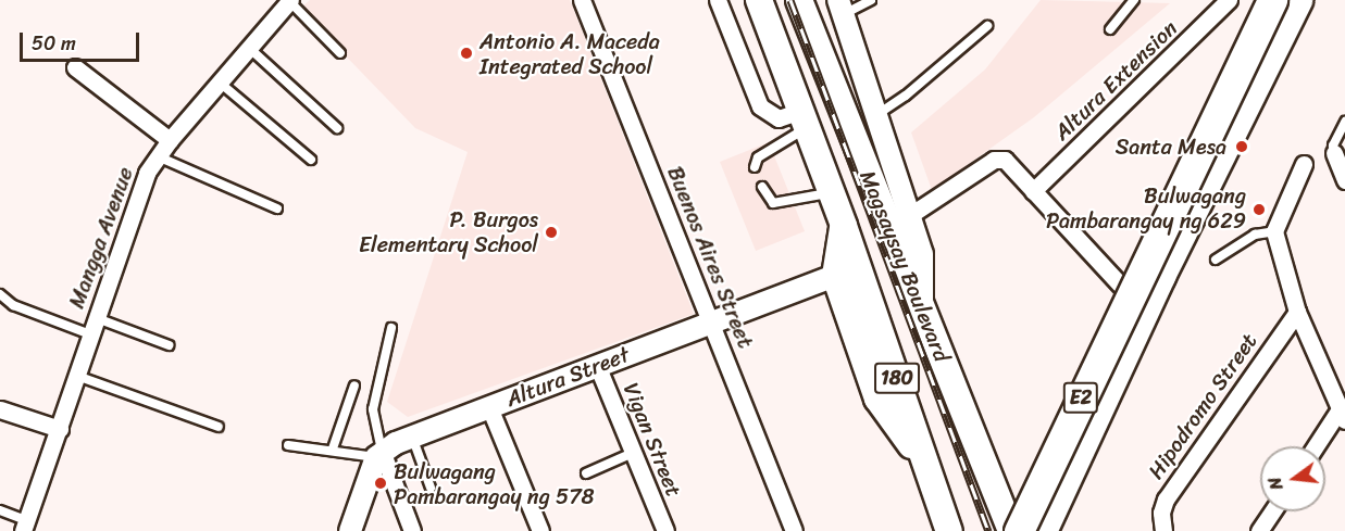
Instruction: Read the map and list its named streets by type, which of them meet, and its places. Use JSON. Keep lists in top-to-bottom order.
{
  "streets": {
    "highway": ["E2"],
    "main road": ["Magsaysay Boulevard", "180"],
    "street": [
      "Altura Extension",
      "Mangga Avenue",
      "Buenos Aires Street",
      "Altura Street",
      "Hipodromo Street",
      "Vigan Street"
    ]
  },
  "crossings": [
    ["Buenos Aires Street", "Altura Street"],
    ["Altura Street", "Vigan Street"]
  ],
  "places": [
    "Antonio A. Maceda Integrated School",
    "Santa Mesa",
    "Bulwagang Pambarangay ng 629",
    "P. Burgos Elementary School",
    "Bulwagang Pambarangay ng 578"
  ],
  "scale_bar": "50 m",
  "north": "left"
}
